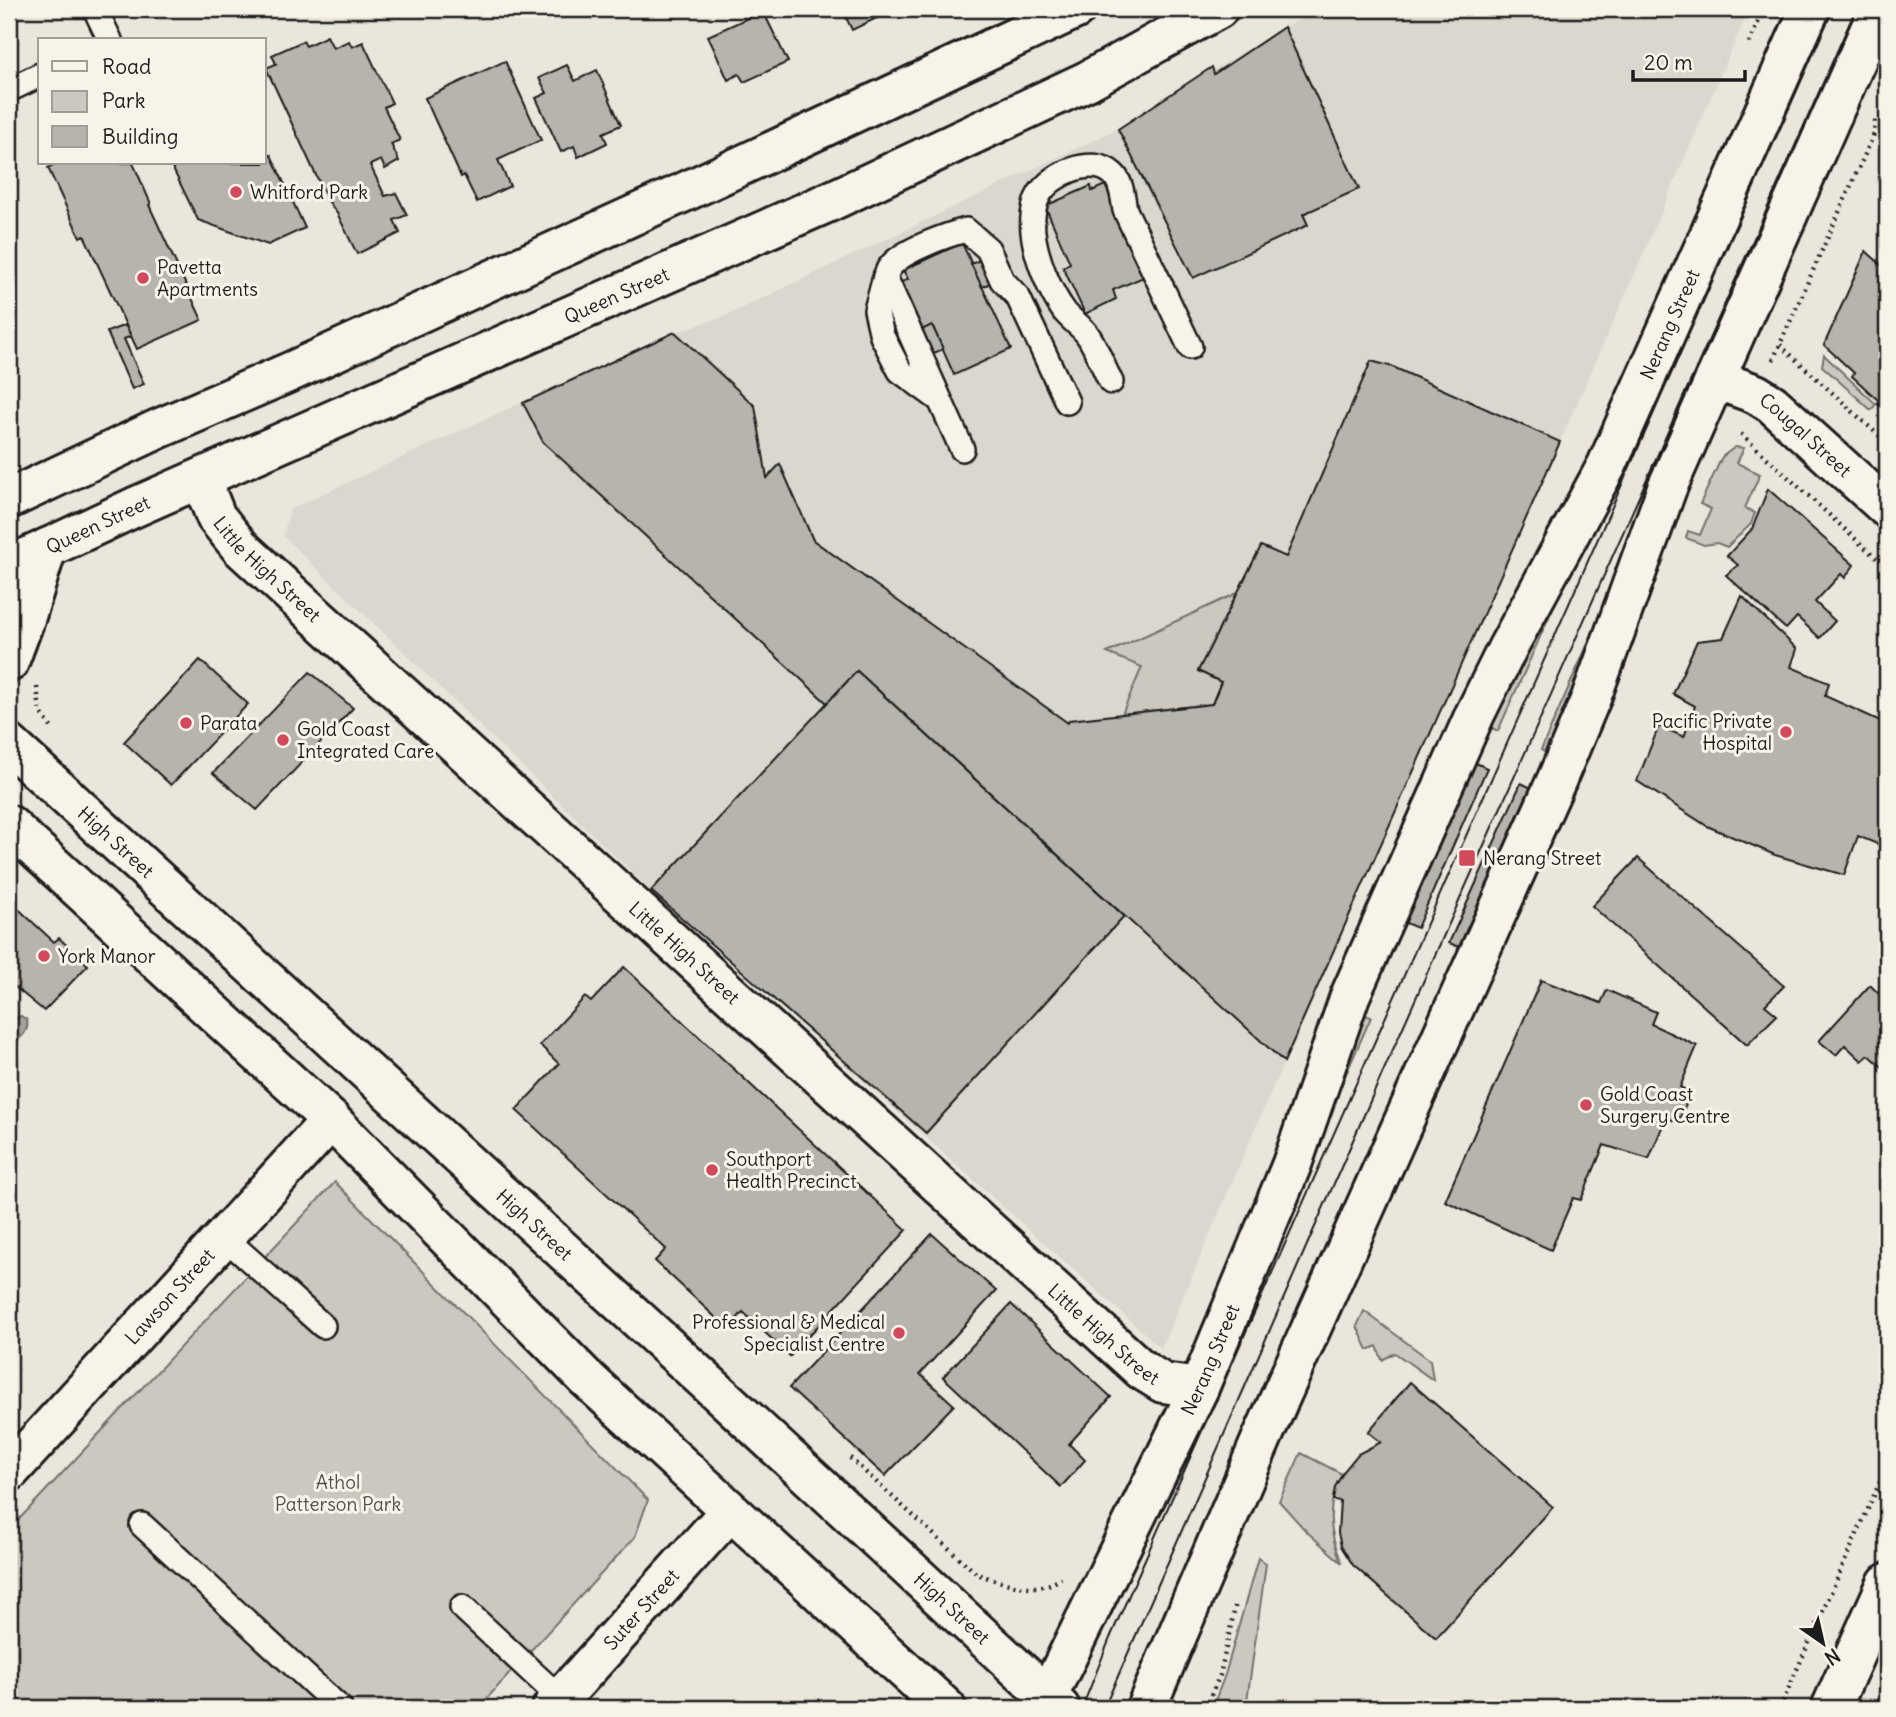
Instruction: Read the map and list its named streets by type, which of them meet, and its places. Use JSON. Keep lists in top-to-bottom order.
{
  "streets": {
    "main road": [
      "Queen Street",
      "Nerang Street",
      "Cougal Street",
      "Little High Street",
      "High Street",
      "Lawson Street",
      "Suter Street"
    ]
  },
  "crossings": [
    ["Queen Street", "Little High Street"],
    ["Nerang Street", "Little High Street"],
    ["Nerang Street", "High Street"]
  ],
  "parks": ["Athol Patterson Park"],
  "places": {
    "other": [
      "Whitford Park",
      "Pavetta Apartments",
      "Parata",
      "Pacific Private Hospital",
      "Gold Coast Integrated Care",
      "York Manor",
      "Gold Coast Surgery Centre",
      "Southport Health Precinct",
      "Professional & Medical Specialist Centre"
    ],
    "transit": ["Nerang Street"]
  },
  "legend": ["Road", "Park", "Building"],
  "scale_bar": "20 m",
  "north": "bottom right"
}
